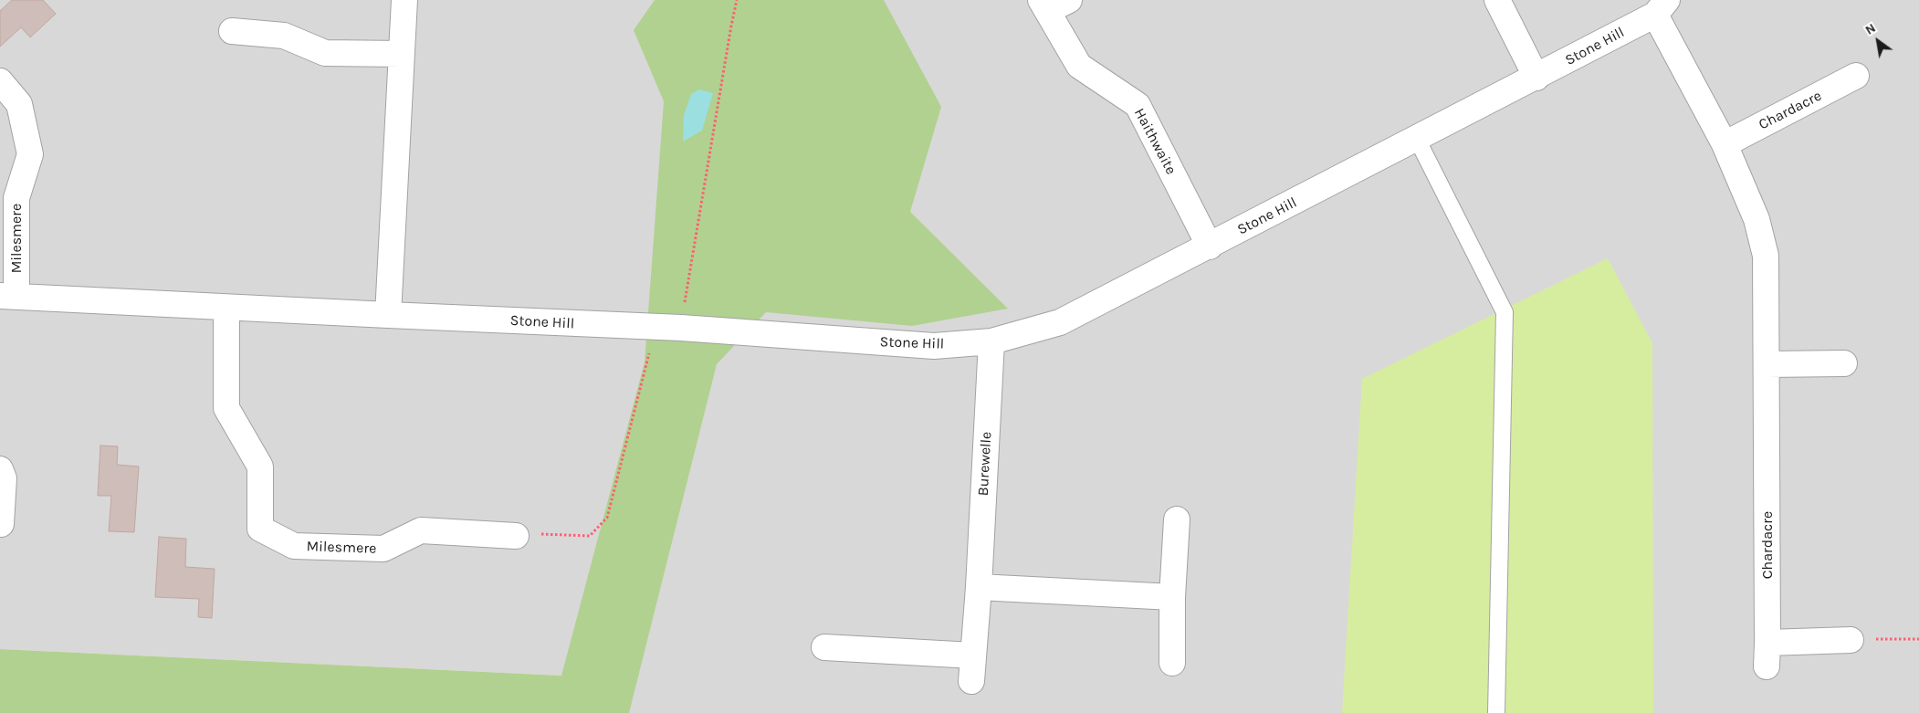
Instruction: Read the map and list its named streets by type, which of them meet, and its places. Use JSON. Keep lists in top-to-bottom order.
{
  "streets": {
    "street": [
      "Stone Hill",
      "Chardacre",
      "Haithwaite",
      "Milesmere",
      "Burewelle"
    ]
  },
  "crossings": [
    ["Stone Hill", "Chardacre"],
    ["Stone Hill", "Haithwaite"],
    ["Stone Hill", "Milesmere"],
    ["Stone Hill", "Burewelle"]
  ],
  "north": "top left"
}
